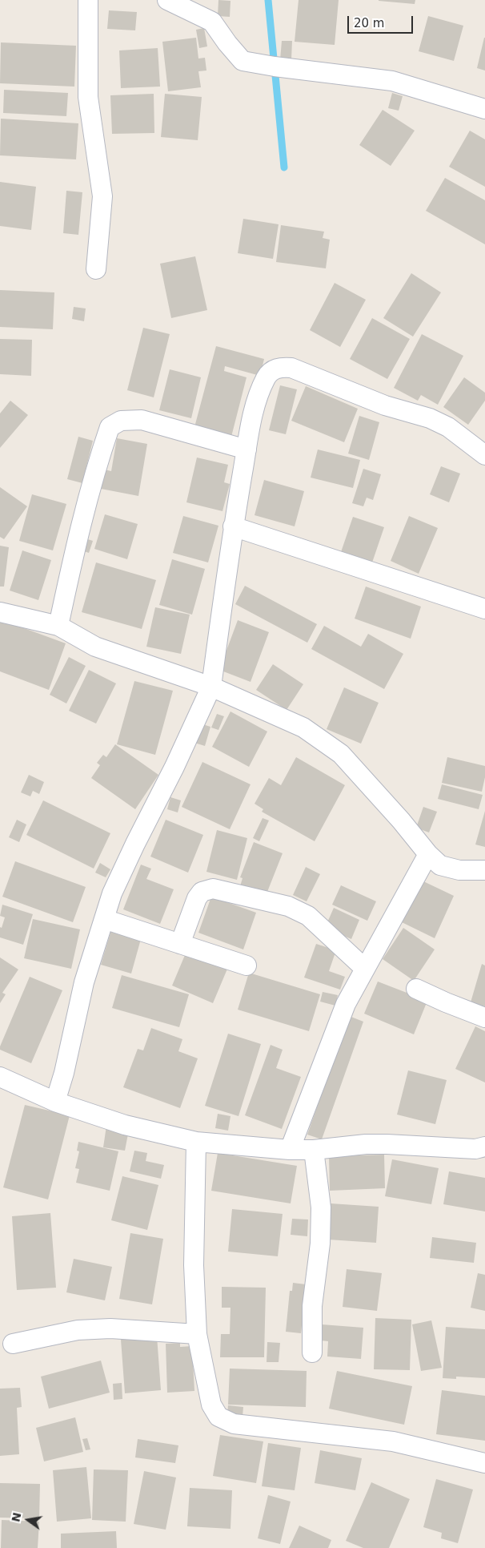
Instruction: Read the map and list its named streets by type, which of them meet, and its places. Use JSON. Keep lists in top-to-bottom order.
{
  "scale_bar": "20 m",
  "north": "left"
}
